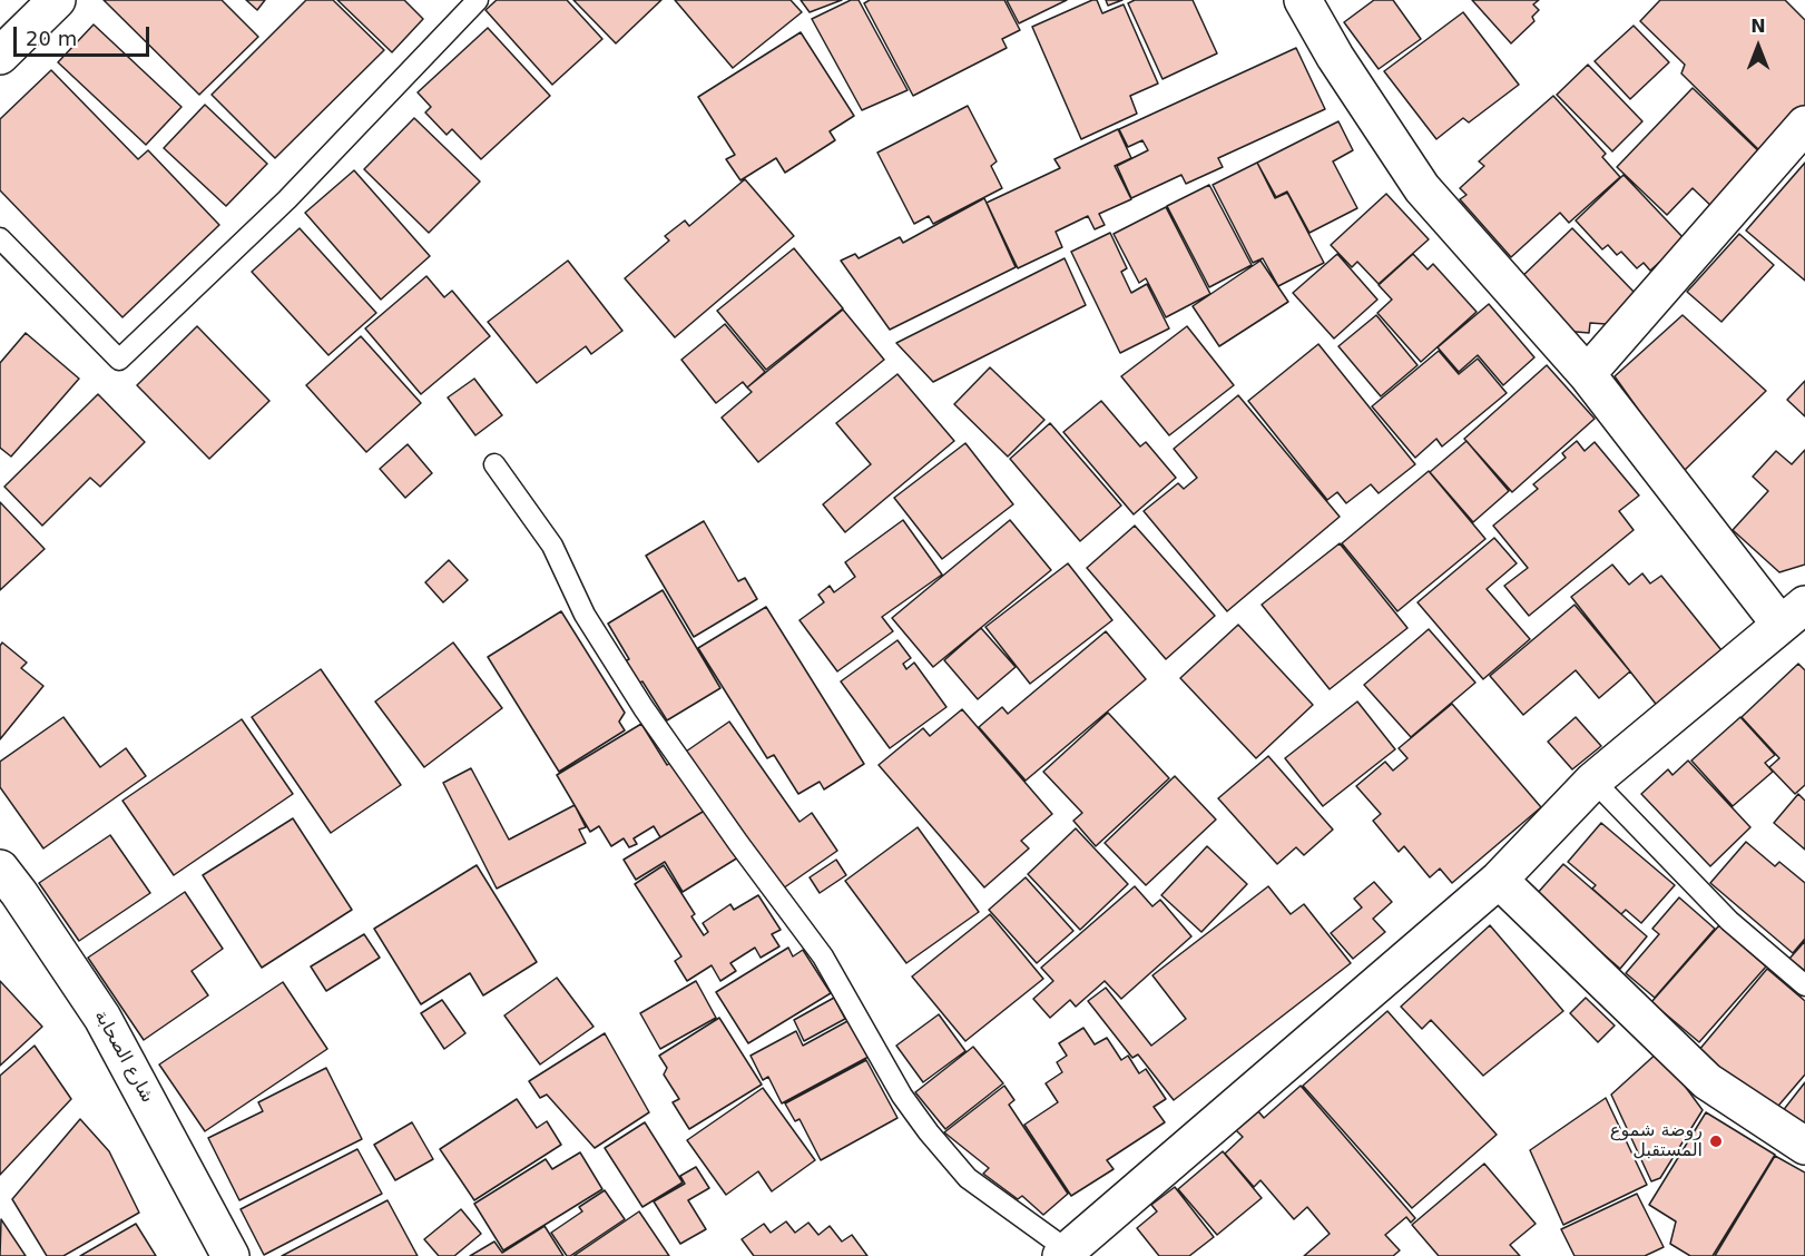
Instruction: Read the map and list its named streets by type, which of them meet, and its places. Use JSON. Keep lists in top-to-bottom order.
{
  "streets": {
    "street": ["شارع الصحابة"]
  },
  "places": ["روضة شموع المستقبل"],
  "scale_bar": "20 m",
  "north": "top"
}
